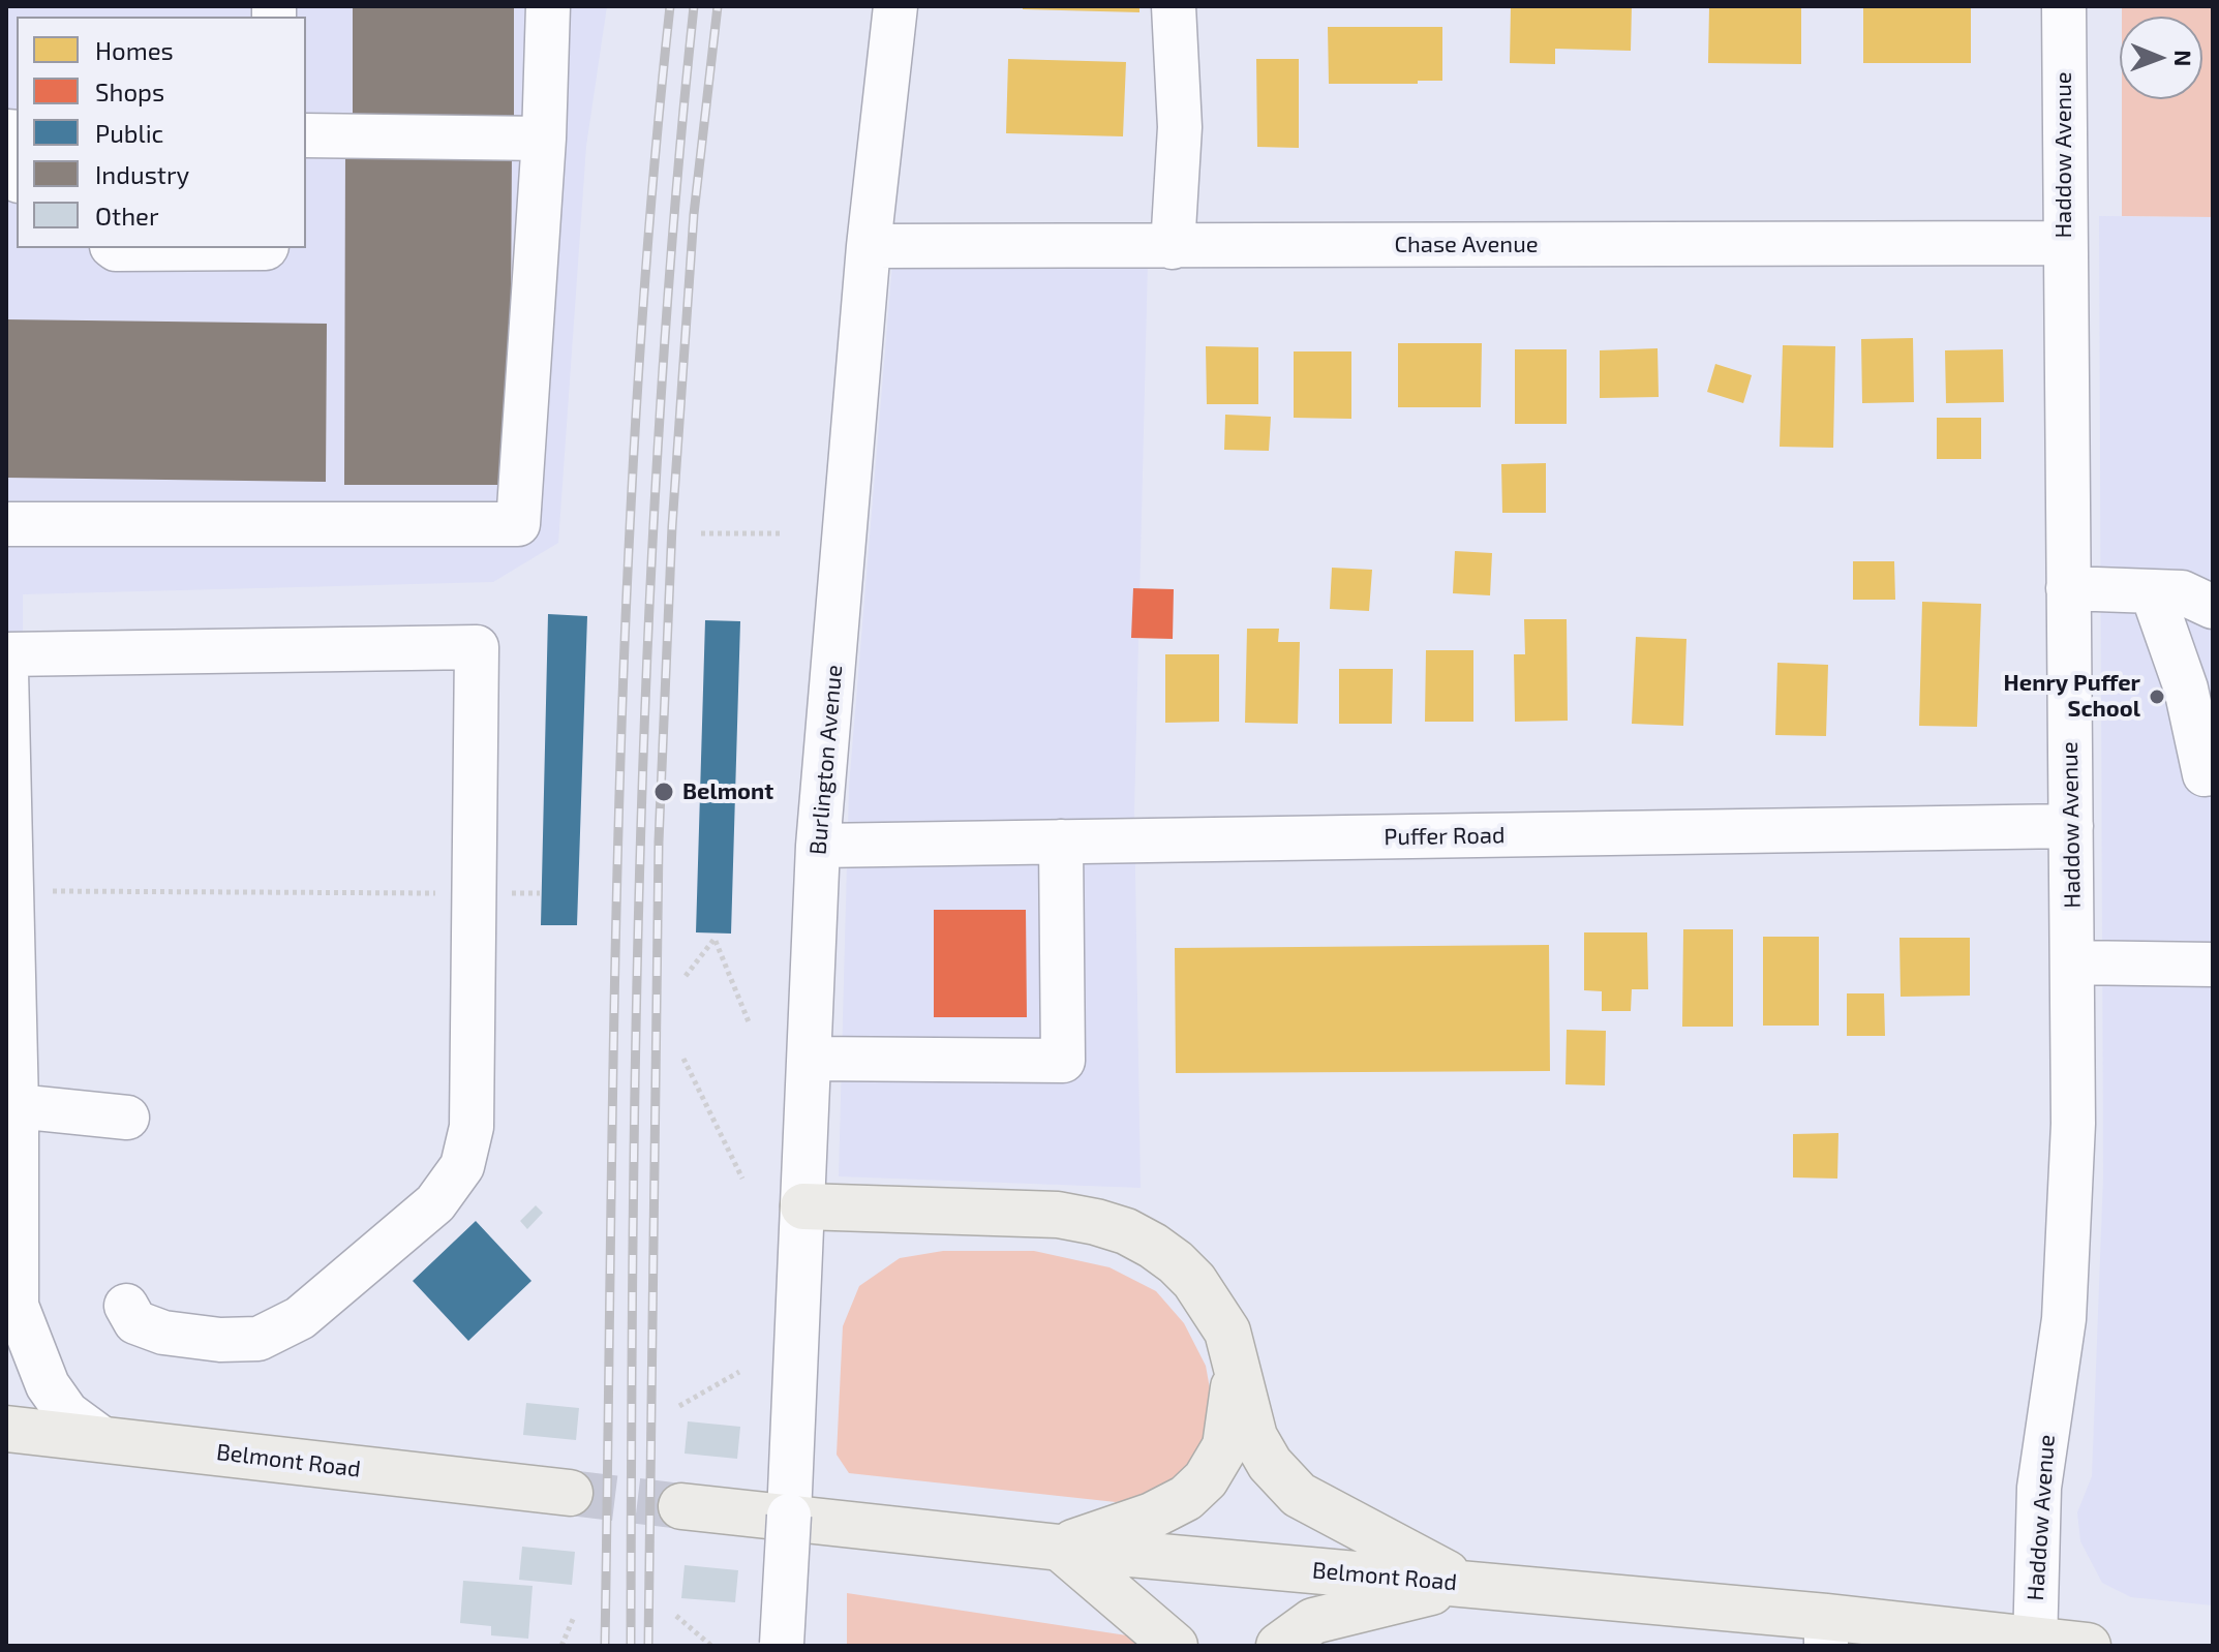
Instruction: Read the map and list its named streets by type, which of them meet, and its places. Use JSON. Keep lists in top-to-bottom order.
{
  "streets": {
    "main road": ["Belmont Road"],
    "street": [
      "Haddow Avenue",
      "Chase Avenue",
      "Burlington Avenue",
      "Puffer Road"
    ]
  },
  "crossings": [
    ["Haddow Avenue", "Chase Avenue"],
    ["Haddow Avenue", "Puffer Road"],
    ["Haddow Avenue", "Belmont Road"],
    ["Chase Avenue", "Burlington Avenue"],
    ["Burlington Avenue", "Puffer Road"]
  ],
  "places": ["Henry Puffer School", "Belmont"],
  "legend": [
    "Homes",
    "Shops",
    "Public",
    "Industry",
    "Other"
  ],
  "north": "right"
}
